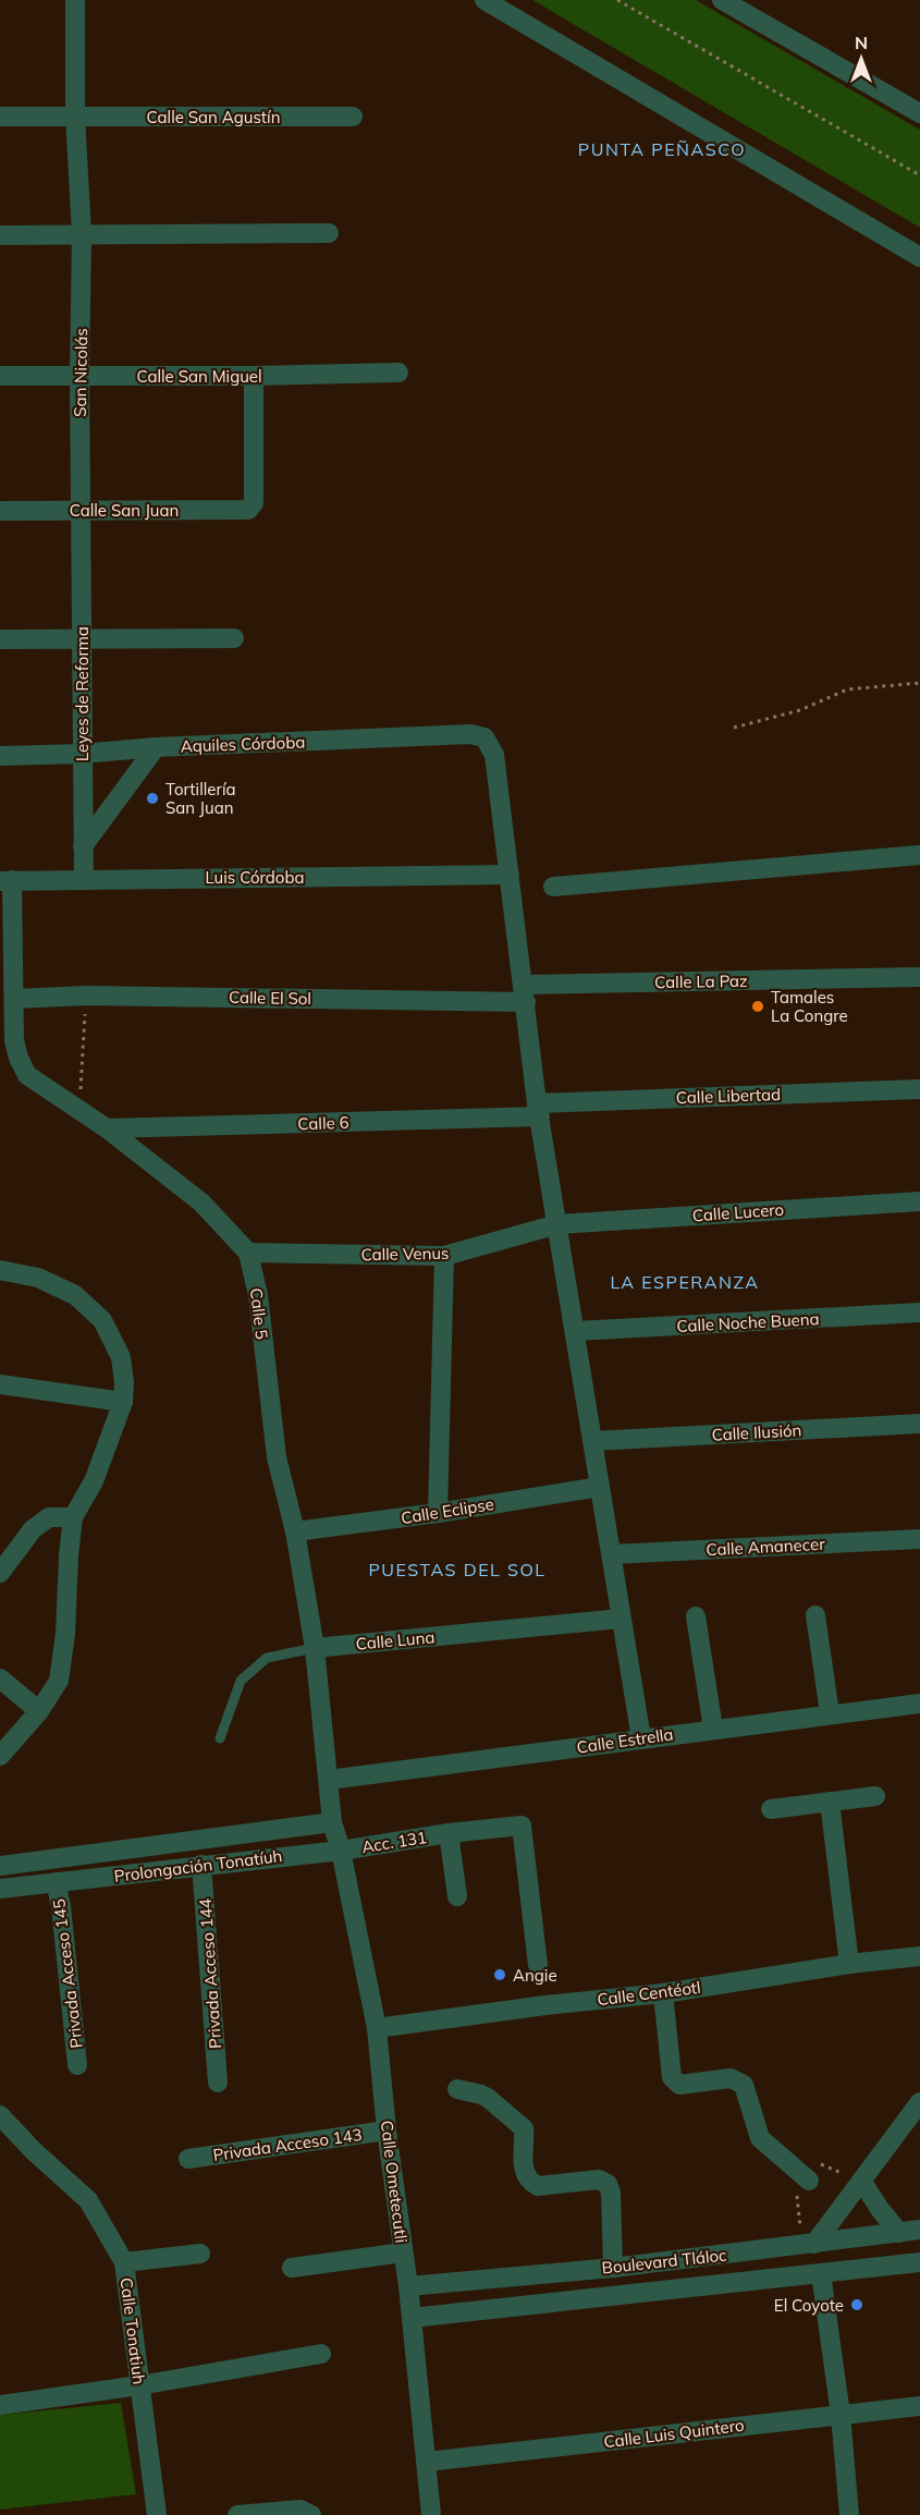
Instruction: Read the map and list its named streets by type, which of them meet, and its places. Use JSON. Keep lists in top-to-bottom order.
{
  "streets": {
    "street": [
      "Calle San Agustín",
      "San Nicolás",
      "Calle San Miguel",
      "Calle San Juan",
      "Leyes de Reforma",
      "Aquiles Córdoba",
      "Luis Córdoba",
      "Calle La Paz",
      "Calle El Sol",
      "Calle Libertad",
      "Calle 6",
      "Calle Lucero",
      "Calle Venus",
      "Calle 5",
      "Calle Noche Buena",
      "Calle Ilusión",
      "Calle Eclipse",
      "Calle Amanecer",
      "Calle Luna",
      "Calle Estrella",
      "Acc. 131",
      "Prolongación Tonatíuh",
      "Privada Acceso 145",
      "Privada Acceso 144",
      "Calle Centéotl",
      "Privada Acceso 143",
      "Calle Ometecutli",
      "Boulevard Tláloc",
      "Calle Tonatiuh",
      "Calle Luis Quintero"
    ]
  },
  "crossings": [
    ["San Nicolás", "Calle San Miguel"],
    ["San Nicolás", "Calle San Juan"],
    ["San Nicolás", "Leyes de Reforma"],
    ["Calle San Miguel", "Calle San Juan"],
    ["Calle San Juan", "Leyes de Reforma"],
    ["Leyes de Reforma", "Aquiles Córdoba"],
    ["Leyes de Reforma", "Luis Córdoba"],
    ["Aquiles Córdoba", "Luis Córdoba"],
    ["Calle La Paz", "Calle El Sol"],
    ["Calle Libertad", "Calle 6"],
    ["Calle Lucero", "Calle Venus"],
    ["Calle Venus", "Calle 5"],
    ["Calle 5", "Calle Eclipse"],
    ["Calle 5", "Calle Luna"],
    ["Calle 5", "Calle Estrella"],
    ["Calle 5", "Acc. 131"],
    ["Calle 5", "Prolongación Tonatíuh"],
    ["Calle 5", "Calle Ometecutli"],
    ["Acc. 131", "Prolongación Tonatíuh"],
    ["Acc. 131", "Calle Ometecutli"],
    ["Prolongación Tonatíuh", "Privada Acceso 145"],
    ["Prolongación Tonatíuh", "Privada Acceso 144"],
    ["Prolongación Tonatíuh", "Calle Ometecutli"],
    ["Calle Centéotl", "Calle Ometecutli"],
    ["Privada Acceso 143", "Calle Ometecutli"],
    ["Calle Ometecutli", "Boulevard Tláloc"],
    ["Calle Ometecutli", "Calle Luis Quintero"]
  ],
  "districts": ["PUNTA PEÑASCO", "LA ESPERANZA", "PUESTAS DEL SOL"],
  "places": [
    "Tortillería San Juan",
    "Tamales La Congre",
    "Angie",
    "El Coyote"
  ],
  "north": "top"
}
